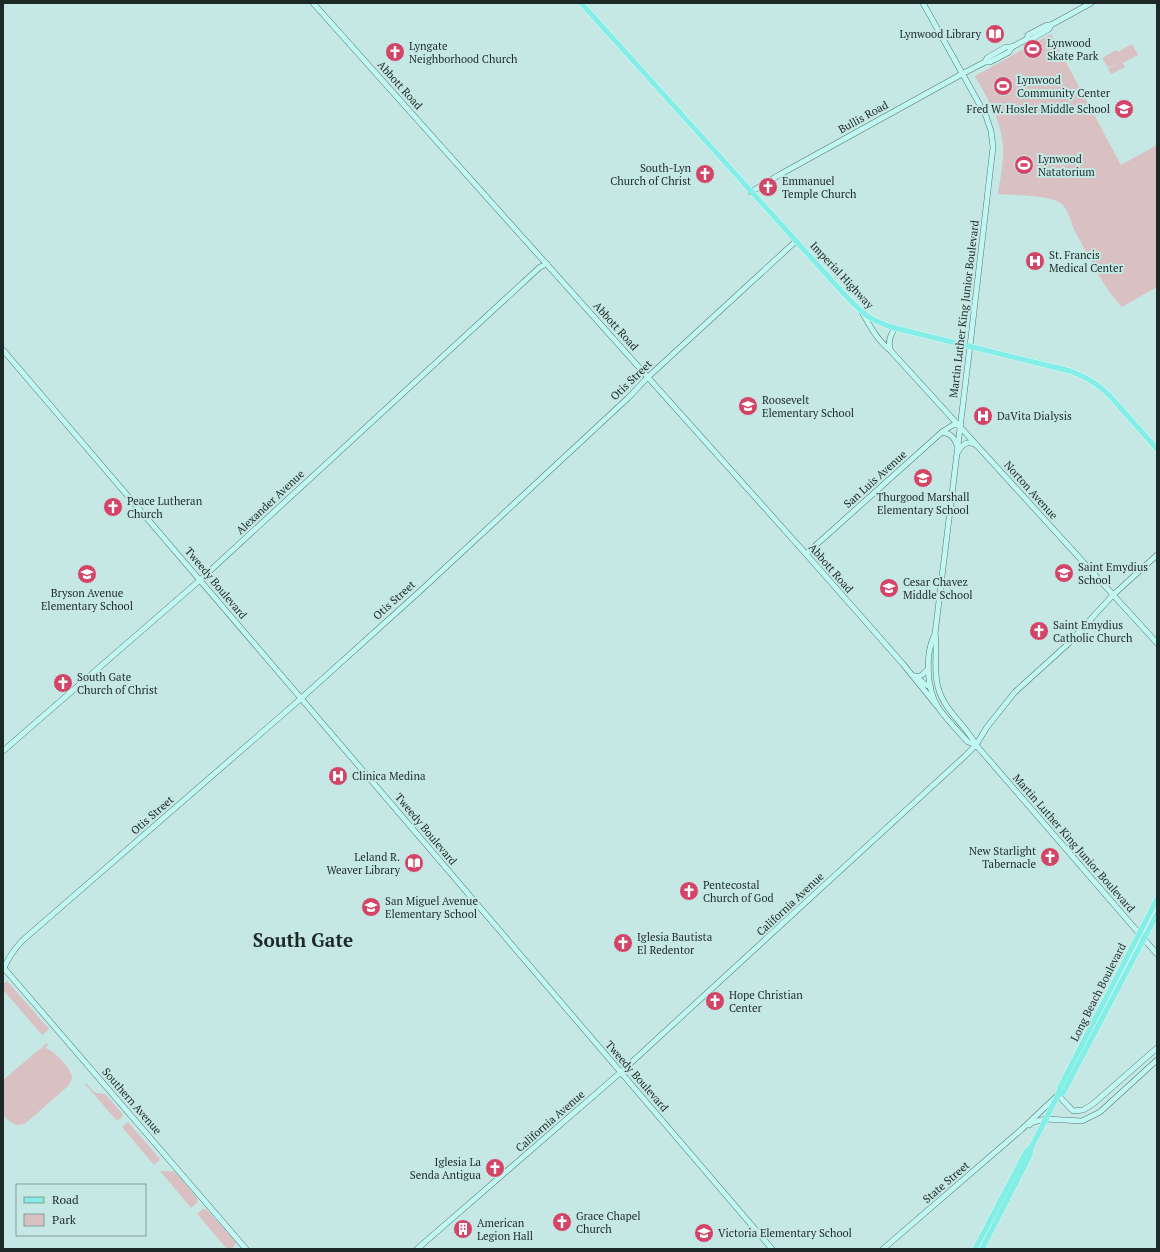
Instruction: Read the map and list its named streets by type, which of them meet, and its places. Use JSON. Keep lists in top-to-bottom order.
{
  "streets": {
    "main road": [
      "Abbott Road",
      "Bullis Road",
      "Imperial Highway",
      "Martin Luther King Junior Boulevard",
      "Otis Street",
      "San Luis Avenue",
      "Norton Avenue",
      "Alexander Avenue",
      "Tweedy Boulevard",
      "California Avenue",
      "Long Beach Boulevard",
      "Southern Avenue",
      "State Street"
    ]
  },
  "crossings": [
    ["Abbott Road", "Martin Luther King Junior Boulevard"],
    ["Abbott Road", "Otis Street"],
    ["Abbott Road", "San Luis Avenue"],
    ["Abbott Road", "Alexander Avenue"],
    ["Bullis Road", "Imperial Highway"],
    ["Bullis Road", "Martin Luther King Junior Boulevard"],
    ["Imperial Highway", "Martin Luther King Junior Boulevard"],
    ["Imperial Highway", "Otis Street"],
    ["Imperial Highway", "Norton Avenue"],
    ["Martin Luther King Junior Boulevard", "San Luis Avenue"],
    ["Martin Luther King Junior Boulevard", "Norton Avenue"],
    ["Martin Luther King Junior Boulevard", "California Avenue"],
    ["Martin Luther King Junior Boulevard", "Long Beach Boulevard"],
    ["Otis Street", "Tweedy Boulevard"],
    ["Otis Street", "Southern Avenue"],
    ["San Luis Avenue", "Norton Avenue"],
    ["Norton Avenue", "California Avenue"],
    ["Alexander Avenue", "Tweedy Boulevard"],
    ["Tweedy Boulevard", "California Avenue"],
    ["Long Beach Boulevard", "State Street"]
  ],
  "districts": ["South Gate"],
  "places": {
    "library": ["Lynwood Library", "Leland R. Weaver Library"],
    "sports": ["Lynwood Skate Park", "Lynwood Community Center", "Lynwood Natatorium"],
    "church": [
      "Lyngate Neighborhood Church",
      "South-Lyn Church of Christ",
      "Emmanuel Temple Church",
      "Peace Lutheran Church",
      "Saint Emydius Catholic Church",
      "South Gate Church of Christ",
      "New Starlight Tabernacle",
      "Pentecostal Church of God",
      "Iglesia Bautista El Redentor",
      "Hope Christian Center",
      "Iglesia La Senda Antigua",
      "Grace Chapel Church"
    ],
    "school or university": [
      "Fred W. Hosler Middle School",
      "Roosevelt Elementary School",
      "Thurgood Marshall Elementary School",
      "Saint Emydius School",
      "Bryson Avenue Elementary School",
      "Cesar Chavez Middle School",
      "San Miguel Avenue Elementary School",
      "Victoria Elementary School"
    ],
    "hospital": ["St. Francis Medical Center", "DaVita Dialysis", "Clinica Medina"],
    "building": ["American Legion Hall"]
  },
  "legend": ["Road", "Park"]
}
